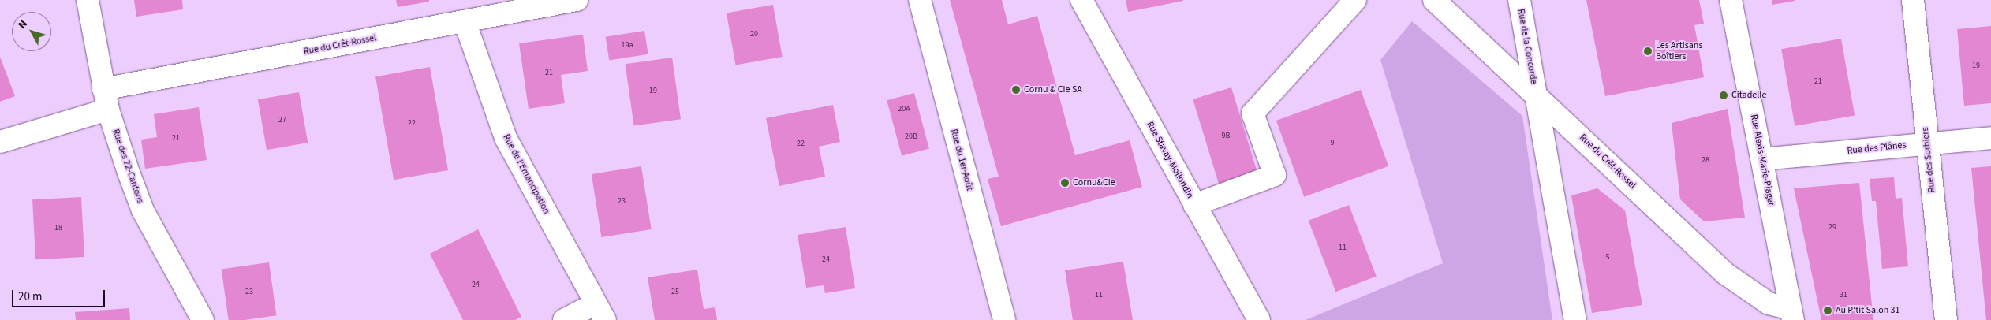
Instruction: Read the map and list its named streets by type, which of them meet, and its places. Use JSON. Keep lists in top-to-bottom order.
{
  "streets": {
    "street": [
      "Rue du Crêt-Rossel",
      "Rue de la Concorde",
      "Rue des Plânes",
      "Rue du 1er-Août",
      "Rue Stavay-Mollondin",
      "Rue Alexis-Marie-Piaget",
      "Rue des Sorbiers",
      "Rue des 22-Cantons",
      "Rue de l'Emancipation"
    ]
  },
  "crossings": [
    ["Rue du Crêt-Rossel", "Rue de la Concorde"],
    ["Rue du Crêt-Rossel", "Rue Alexis-Marie-Piaget"],
    ["Rue du Crêt-Rossel", "Rue des 22-Cantons"],
    ["Rue du Crêt-Rossel", "Rue de l'Emancipation"],
    ["Rue des Plânes", "Rue Alexis-Marie-Piaget"],
    ["Rue des Plânes", "Rue des Sorbiers"]
  ],
  "places": [
    "Les Artisans Boîtiers",
    "Cornu & Cie SA",
    "Citadelle",
    "Cornu&Cie",
    "Au P'tit Salon 31"
  ],
  "house_numbers": [
    "20",
    "19a",
    "19",
    "21",
    "21",
    "19",
    "20A",
    "27",
    "22",
    "9B",
    "20B",
    "21",
    "9",
    "22",
    "28",
    "23",
    "29",
    "18",
    "11",
    "5",
    "24",
    "24",
    "23",
    "25",
    "11",
    "31"
  ],
  "scale_bar": "20 m",
  "north": "top left"
}
